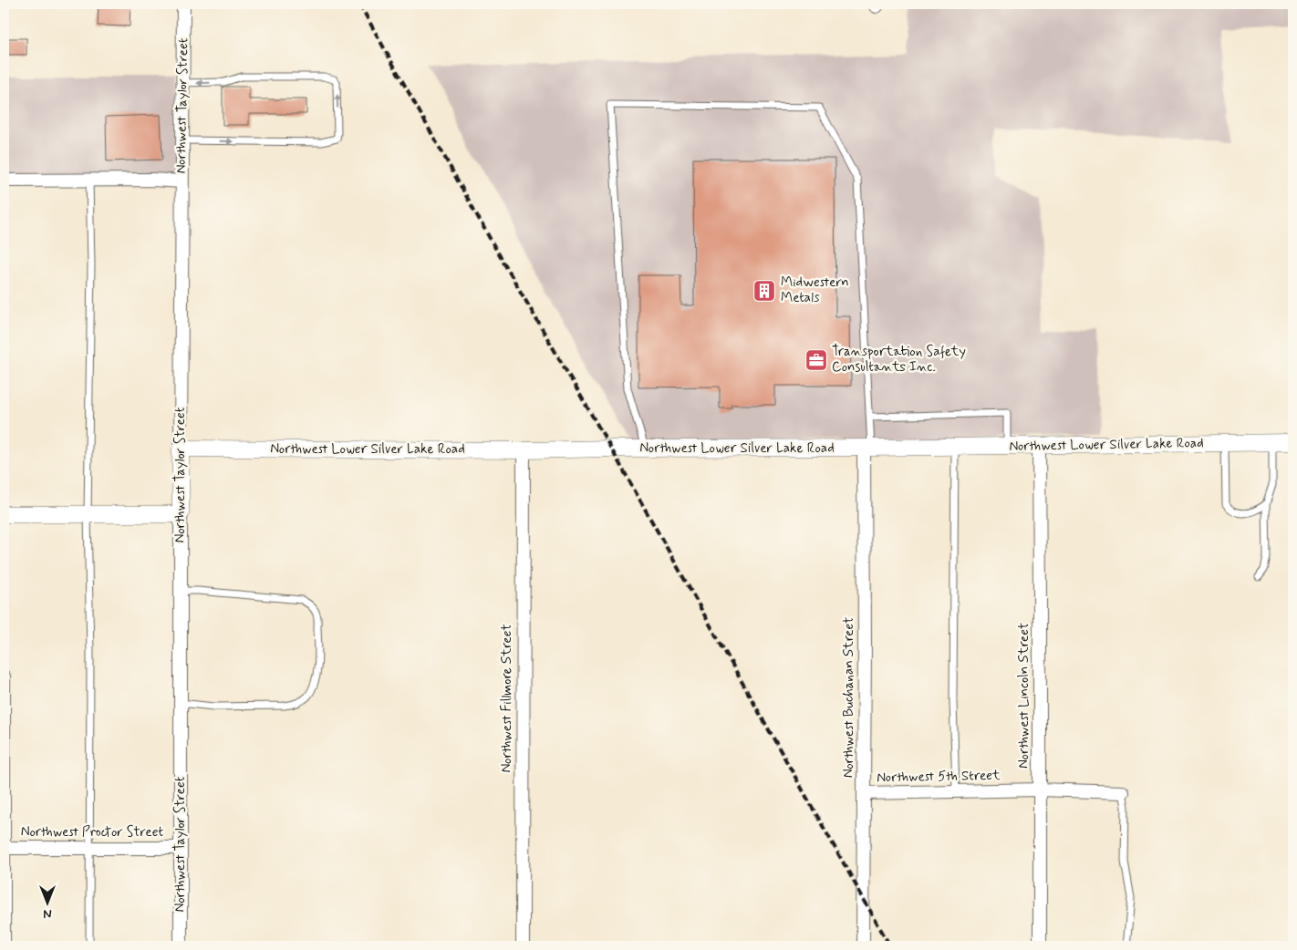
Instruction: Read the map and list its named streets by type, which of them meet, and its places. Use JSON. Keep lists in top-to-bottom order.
{
  "streets": {
    "street": [
      "Northwest Taylor Street",
      "Northwest Lower Silver Lake Road",
      "Northwest Lincoln Street",
      "Northwest Buchanan Street",
      "Northwest Fillmore Street",
      "Northwest 5th Street",
      "Northwest Proctor Street"
    ]
  },
  "crossings": [
    ["Northwest Taylor Street", "Northwest Lower Silver Lake Road"],
    ["Northwest Taylor Street", "Northwest Proctor Street"],
    ["Northwest Lower Silver Lake Road", "Northwest Lincoln Street"],
    ["Northwest Lower Silver Lake Road", "Northwest Buchanan Street"],
    ["Northwest Lower Silver Lake Road", "Northwest Fillmore Street"],
    ["Northwest Lincoln Street", "Northwest 5th Street"],
    ["Northwest Buchanan Street", "Northwest 5th Street"]
  ],
  "places": {
    "building": ["Midwestern Metals"],
    "office": ["Transportation Safety Consultants Inc."]
  },
  "north": "bottom"
}
